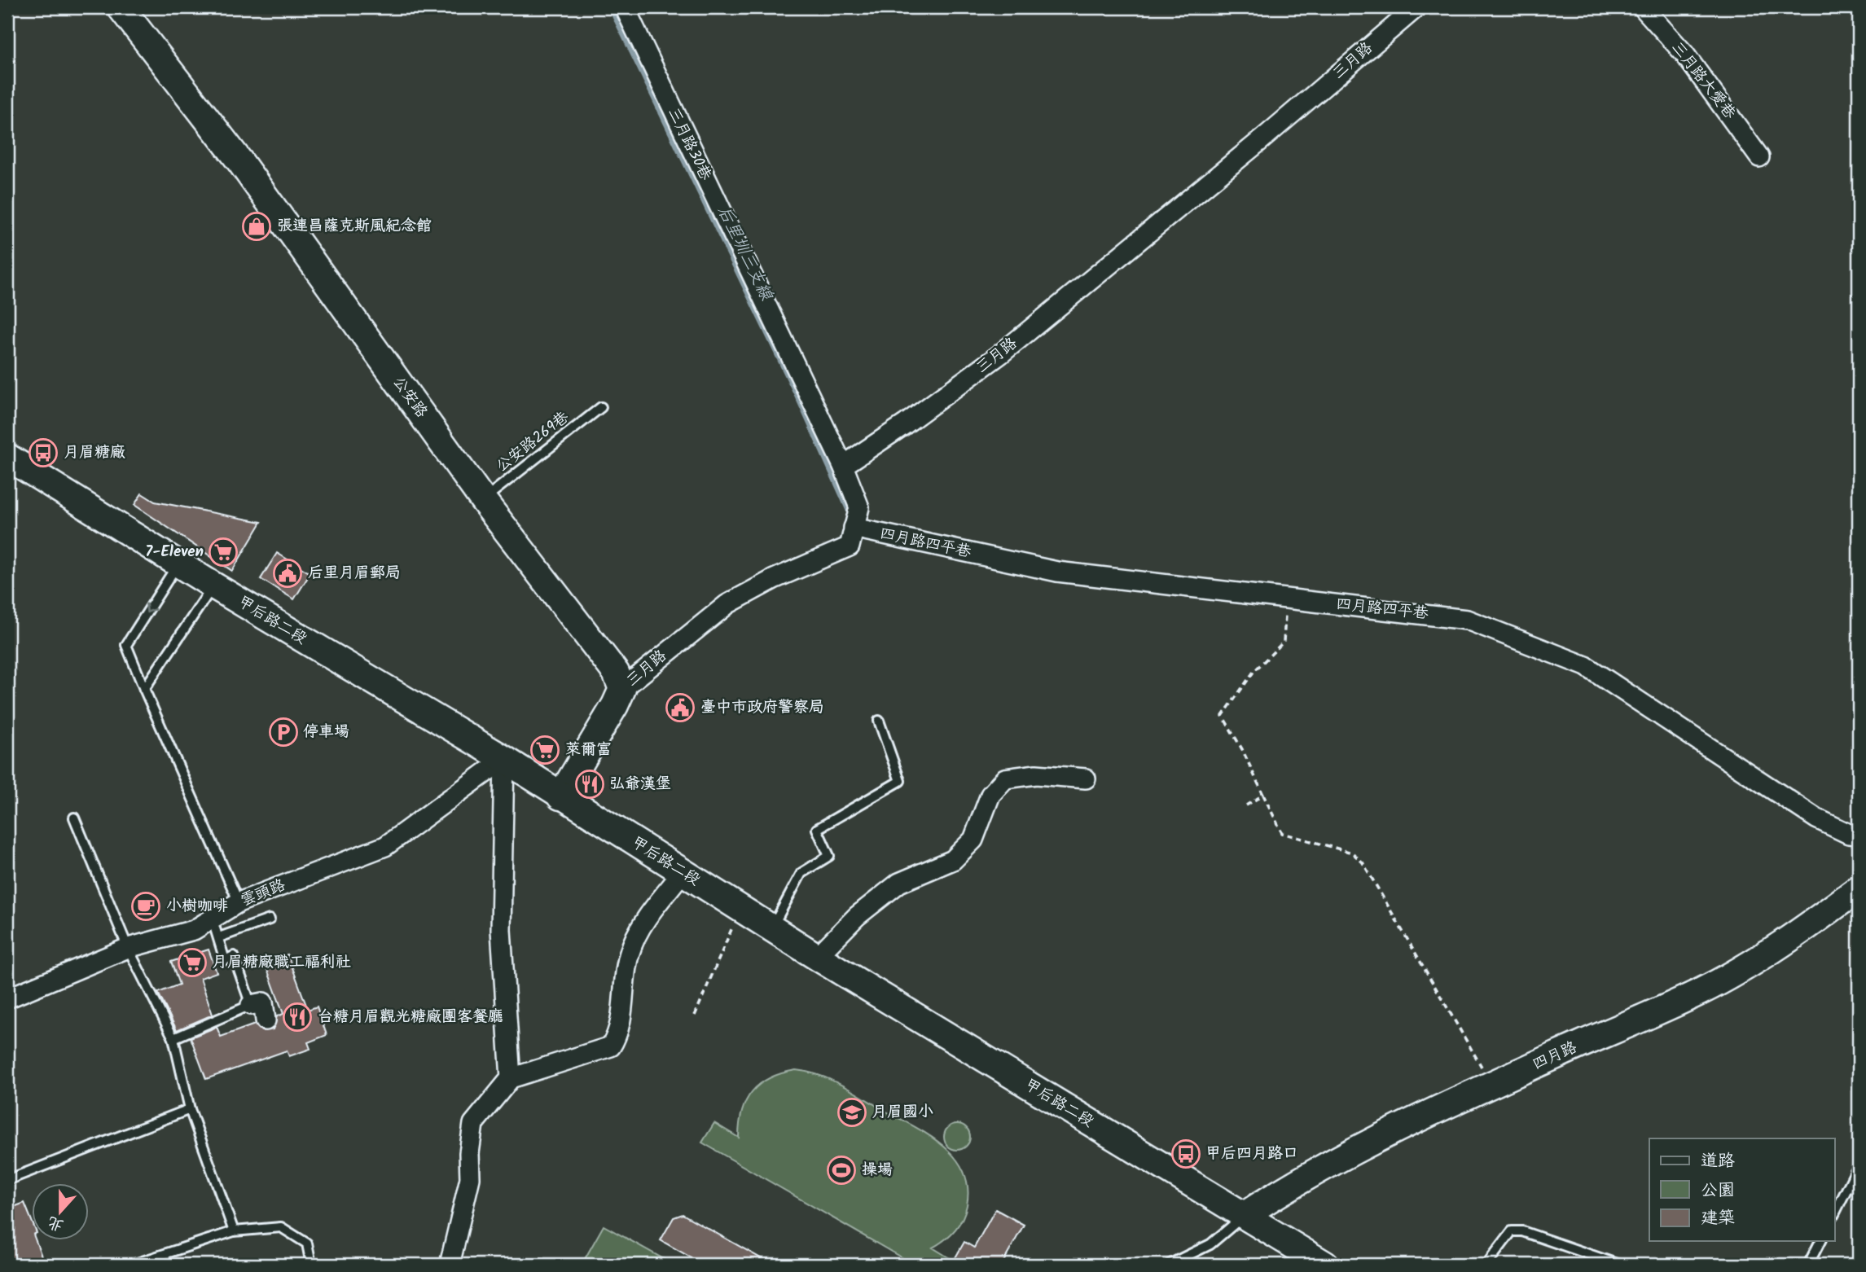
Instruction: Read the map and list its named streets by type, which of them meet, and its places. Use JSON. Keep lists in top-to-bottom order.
{
  "streets": {
    "main road": ["公安路", "甲后路二段", "四月路"],
    "street": [
      "三月路",
      "三月路大愛巷",
      "三月路30巷",
      "四月路四平巷",
      "雲頭路"
    ],
    "lane": ["公安路269巷"]
  },
  "crossings": [
    ["三月路", "三月路30巷"],
    ["三月路", "公安路"],
    ["三月路", "四月路四平巷"],
    ["公安路", "公安路269巷"],
    ["甲后路二段", "雲頭路"],
    ["甲后路二段", "四月路"]
  ],
  "water": ["后里圳三支線"],
  "places": {
    "shop": ["張連昌薩克斯風紀念館"],
    "bus stop": ["月眉糖廠", "甲后四月路口"],
    "supermarket": ["7-Eleven", "萊爾富", "月眉糖廠職工福利社"],
    "public building": ["后里月眉郵局", "臺中市政府警察局"],
    "parking": ["停車場"],
    "restaurant": ["弘爺漢堡", "台糖月眉觀光糖廠團客餐廳"],
    "cafe": ["小樹咖啡"],
    "school or university": ["月眉國小"],
    "sports": ["操場"]
  },
  "legend": ["道路", "公園", "建築"],
  "north": "bottom"
}
